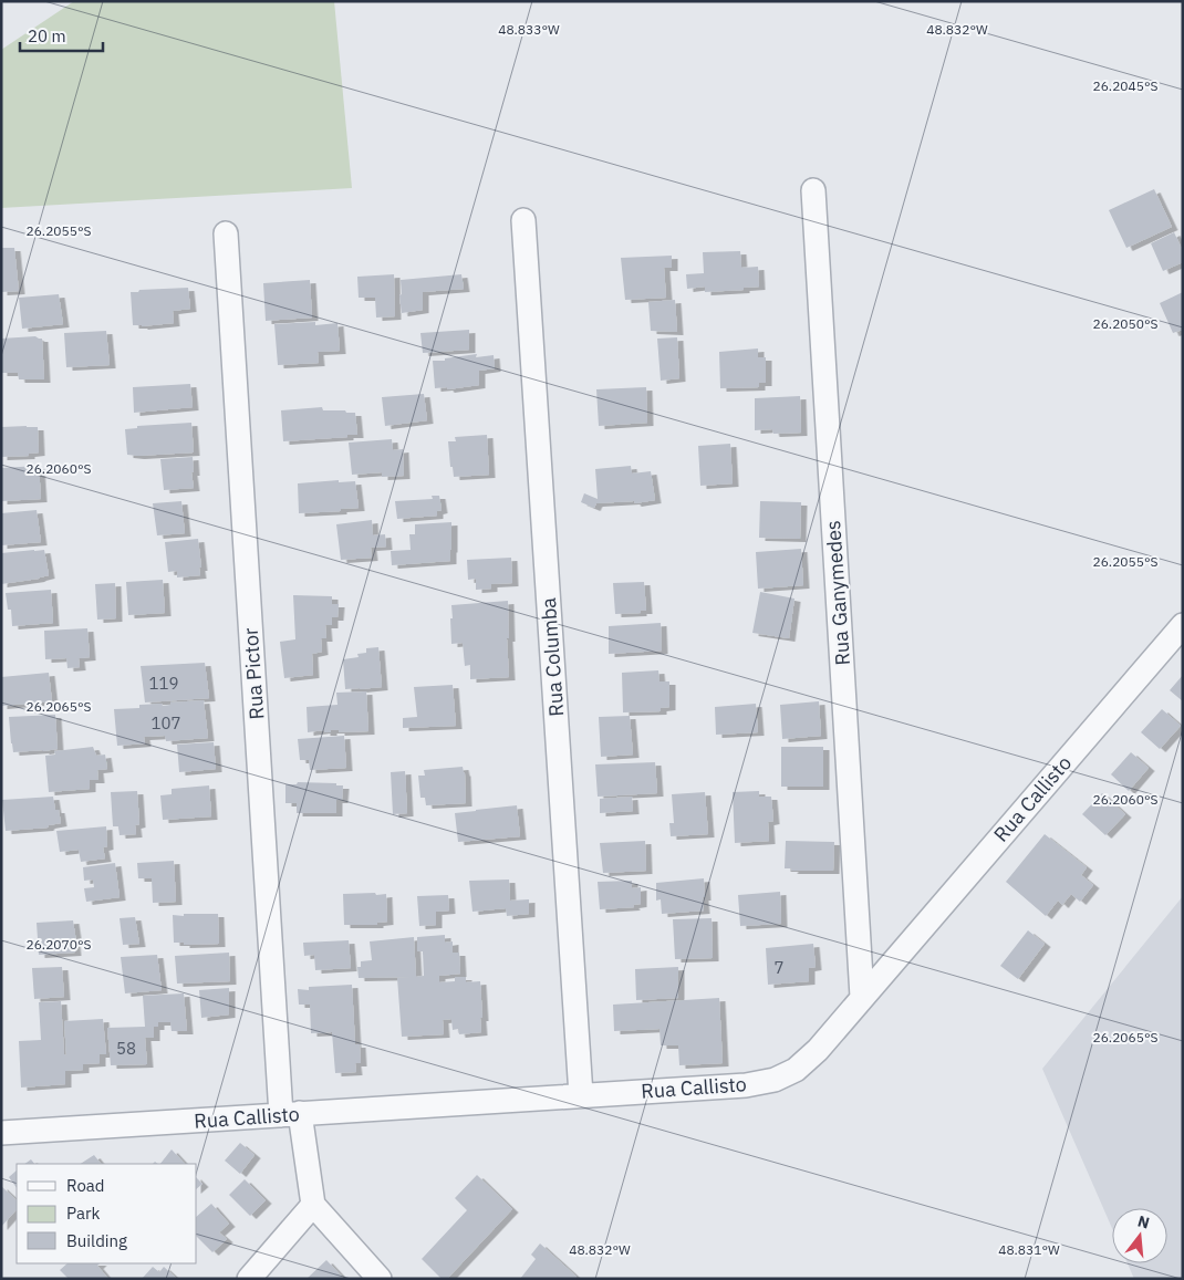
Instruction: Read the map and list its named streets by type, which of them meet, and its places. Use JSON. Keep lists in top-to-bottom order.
{
  "streets": {
    "street": [
      "Rua Ganymedes",
      "Rua Columba",
      "Rua Pictor",
      "Rua Callisto"
    ]
  },
  "crossings": [
    ["Rua Ganymedes", "Rua Callisto"],
    ["Rua Columba", "Rua Callisto"],
    ["Rua Pictor", "Rua Callisto"]
  ],
  "house_numbers": [
    "119",
    "107",
    "7",
    "58"
  ],
  "legend": ["Road", "Park", "Building"],
  "scale_bar": "20 m",
  "north": "top",
  "coordinates": [
    "48.833°W",
    "48.832°W",
    "26.2045°S",
    "26.2055°S",
    "26.2050°S",
    "26.2060°S",
    "26.2065°S",
    "26.2070°S",
    "48.831°W"
  ]
}
